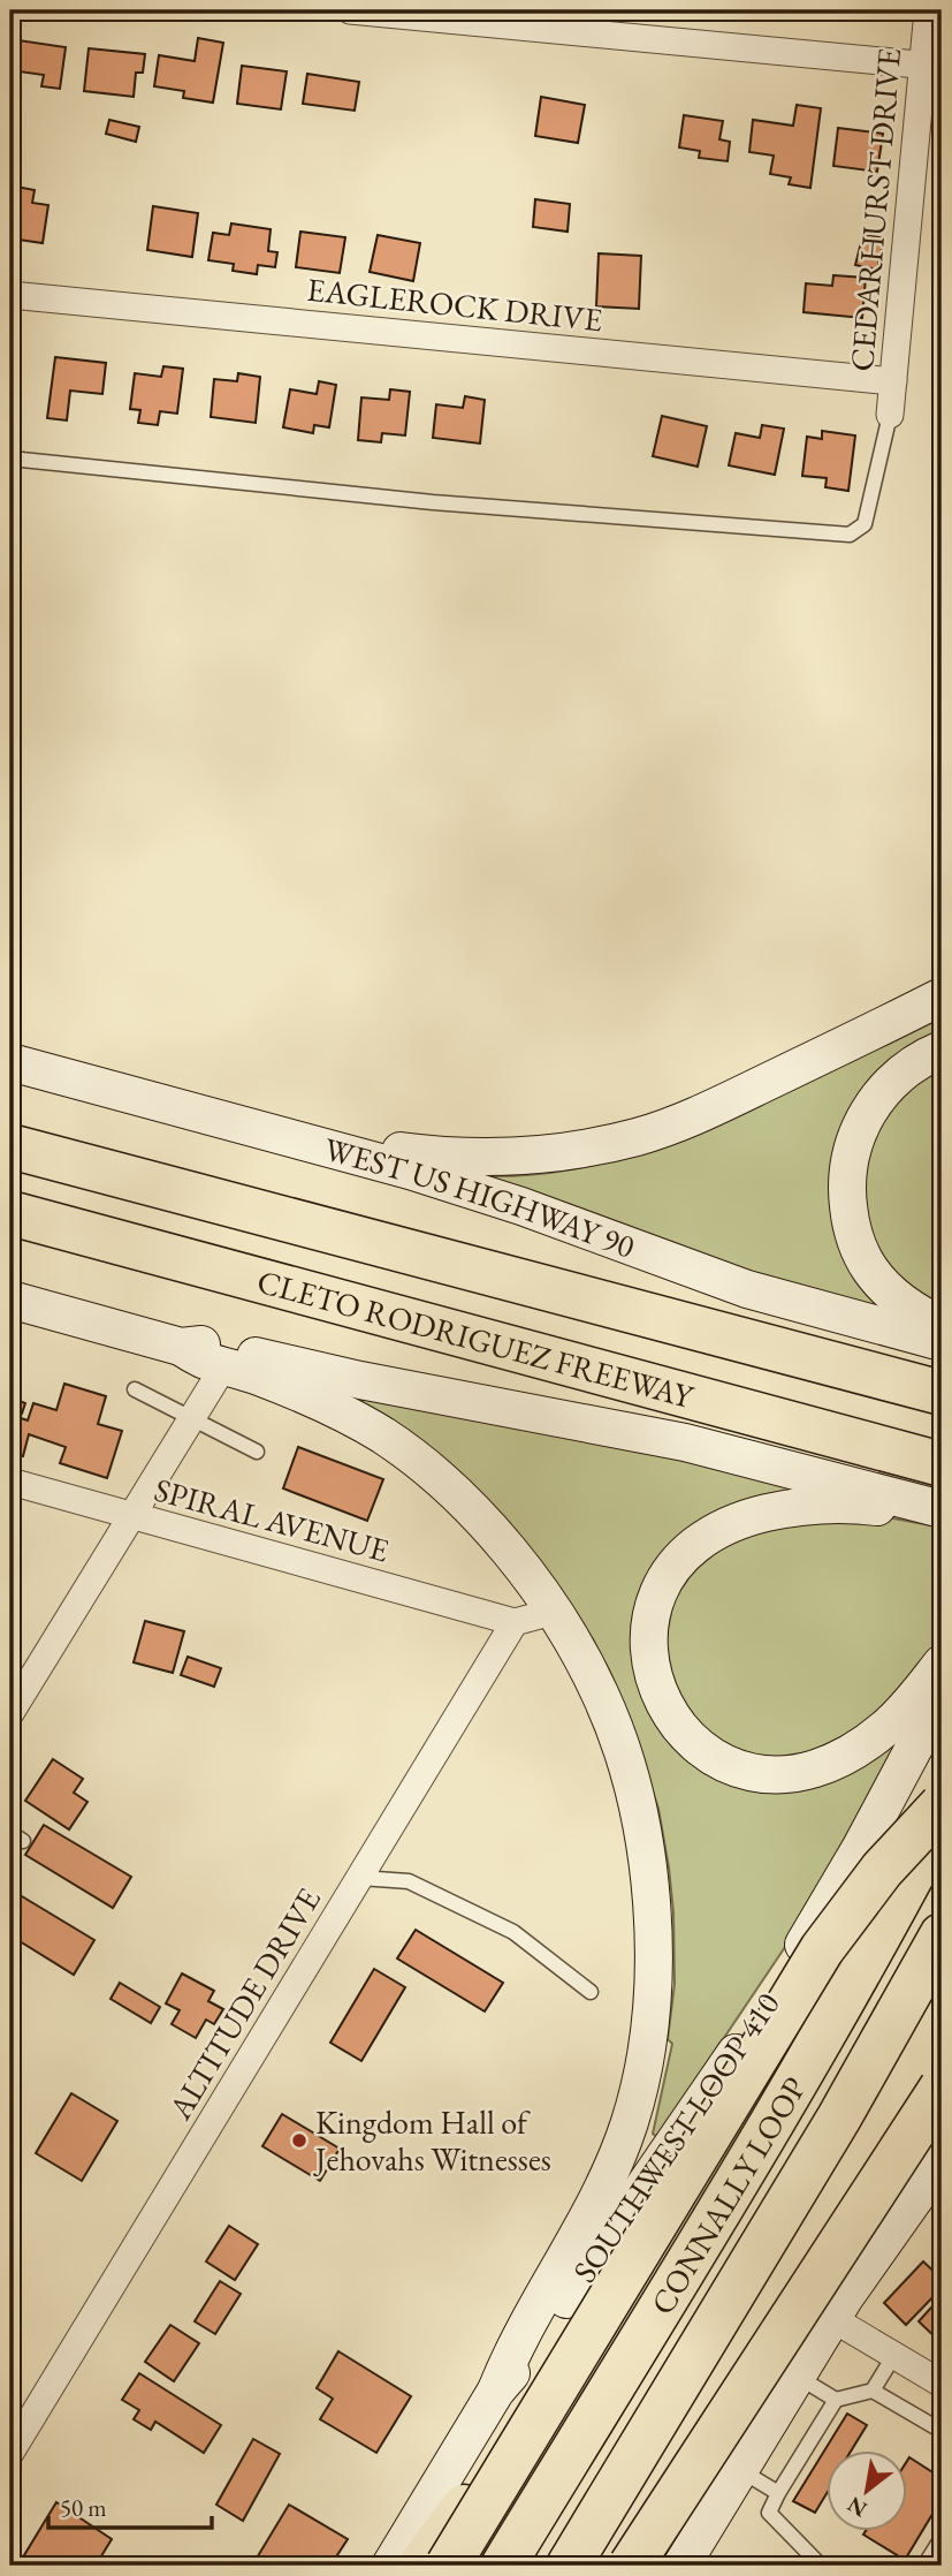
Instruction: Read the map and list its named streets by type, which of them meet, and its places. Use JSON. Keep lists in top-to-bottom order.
{
  "streets": {
    "highway": ["CLETO RODRIGUEZ FREEWAY", "CONNALLY LOOP"],
    "main road": ["WEST US HIGHWAY 90", "SOUTHWEST LOOP 410"],
    "street": [
      "CEDARHURST DRIVE",
      "EAGLEROCK DRIVE",
      "SPIRAL AVENUE",
      "ALTITUDE DRIVE"
    ]
  },
  "crossings": [
    ["CEDARHURST DRIVE", "EAGLEROCK DRIVE"],
    ["SPIRAL AVENUE", "ALTITUDE DRIVE"]
  ],
  "places": ["Kingdom Hall of Jehovahs Witnesses"],
  "scale_bar": "50 m",
  "north": "bottom left"
}
